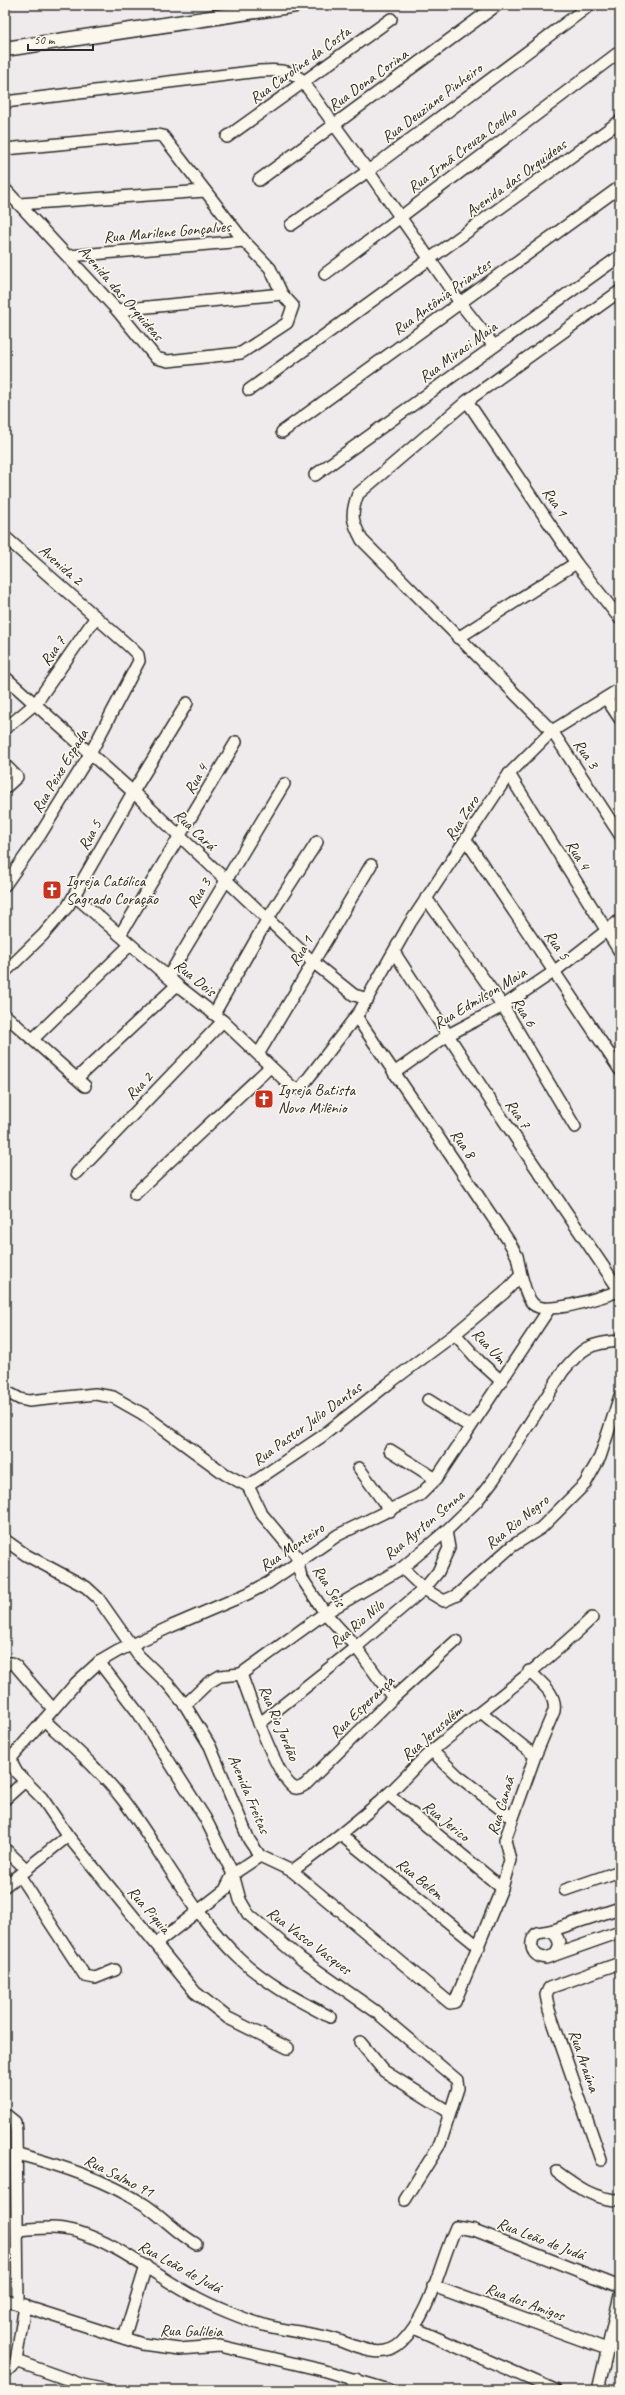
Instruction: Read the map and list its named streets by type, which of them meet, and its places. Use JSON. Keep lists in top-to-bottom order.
{
  "streets": {
    "street": [
      "Rua Caroline da Costa",
      "Rua Dona Corina",
      "Rua Deuziane Pinheiro",
      "Rua Irmã Creuza Coelho",
      "Avenida das Orquideas",
      "Rua Marilene Gonçalves",
      "Rua Antônia Priantes",
      "Rua Miraci Maia",
      "Rua 1",
      "Avenida 2",
      "Rua 7",
      "Rua 3",
      "Rua Peixe Espada",
      "Rua 4",
      "Rua Zero",
      "Rua Cará",
      "Rua 5",
      "Rua Dois",
      "Rua Edmilson Maia",
      "Rua 6",
      "Rua 2",
      "Rua 8",
      "Rua Um",
      "Rua Pastor Julio Dantas",
      "Rua Rio Negro",
      "Rua Ayrton Senna",
      "Rua Monteiro",
      "Rua Seis",
      "Rua Rio Nilo",
      "Rua Esperança",
      "Rua Rio Jordão",
      "Rua Jerusalém",
      "Avenida Freitas",
      "Rua Canaã",
      "Rua Jerico",
      "Rua Belem",
      "Rua Piquia",
      "Rua Vasco Vasques",
      "Rua Araúna",
      "Rua Salmo 91",
      "Rua Leão de Judá",
      "Rua dos Amigos",
      "Rua Galileia"
    ]
  },
  "crossings": [
    ["Avenida das Orquideas", "Rua Marilene Gonçalves"],
    ["Rua 1", "Rua 3"],
    ["Rua 1", "Rua Cará"],
    ["Rua 1", "Rua Dois"],
    ["Avenida 2", "Rua 7"],
    ["Avenida 2", "Rua Peixe Espada"],
    ["Rua 7", "Rua Zero"],
    ["Rua 7", "Rua Cará"],
    ["Rua 7", "Rua Edmilson Maia"],
    ["Rua 3", "Rua Zero"],
    ["Rua 3", "Rua Cará"],
    ["Rua 3", "Rua Dois"],
    ["Rua Peixe Espada", "Rua Cará"],
    ["Rua 4", "Rua Zero"],
    ["Rua 4", "Rua Cará"],
    ["Rua 4", "Rua Dois"],
    ["Rua 4", "Rua Edmilson Maia"],
    ["Rua Zero", "Rua Cará"],
    ["Rua Zero", "Rua 5"],
    ["Rua Zero", "Rua Dois"],
    ["Rua Zero", "Rua 6"],
    ["Rua Zero", "Rua 8"],
    ["Rua Cará", "Rua 5"],
    ["Rua Cará", "Rua 8"],
    ["Rua 5", "Rua Dois"],
    ["Rua 5", "Rua Edmilson Maia"],
    ["Rua Dois", "Rua 2"],
    ["Rua Edmilson Maia", "Rua 6"],
    ["Rua Edmilson Maia", "Rua 8"],
    ["Rua 8", "Rua Pastor Julio Dantas"],
    ["Rua 8", "Rua Monteiro"],
    ["Rua Um", "Rua Pastor Julio Dantas"],
    ["Rua Um", "Rua Monteiro"],
    ["Rua Pastor Julio Dantas", "Rua Seis"],
    ["Rua Rio Negro", "Rua Rio Nilo"],
    ["Rua Ayrton Senna", "Rua Seis"],
    ["Rua Ayrton Senna", "Rua Rio Nilo"],
    ["Rua Ayrton Senna", "Rua Rio Jordão"],
    ["Rua Monteiro", "Rua Seis"],
    ["Rua Monteiro", "Avenida Freitas"],
    ["Rua Monteiro", "Rua Piquia"],
    ["Rua Monteiro", "Rua Vasco Vasques"],
    ["Rua Seis", "Rua Rio Nilo"],
    ["Rua Seis", "Rua Esperança"],
    ["Rua Rio Nilo", "Rua Rio Jordão"],
    ["Rua Esperança", "Rua Rio Jordão"],
    ["Rua Jerusalém", "Avenida Freitas"],
    ["Rua Jerusalém", "Rua Canaã"],
    ["Rua Jerusalém", "Rua Jerico"],
    ["Rua Jerusalém", "Rua Belem"],
    ["Avenida Freitas", "Rua Canaã"],
    ["Rua Canaã", "Rua Jerico"],
    ["Rua Canaã", "Rua Belem"],
    ["Rua Leão de Judá", "Rua dos Amigos"]
  ],
  "places": {
    "church": ["Igreja Católica Sagrado Coração", "Igreja Batista Novo Milênio"]
  },
  "scale_bar": "50 m"
}
